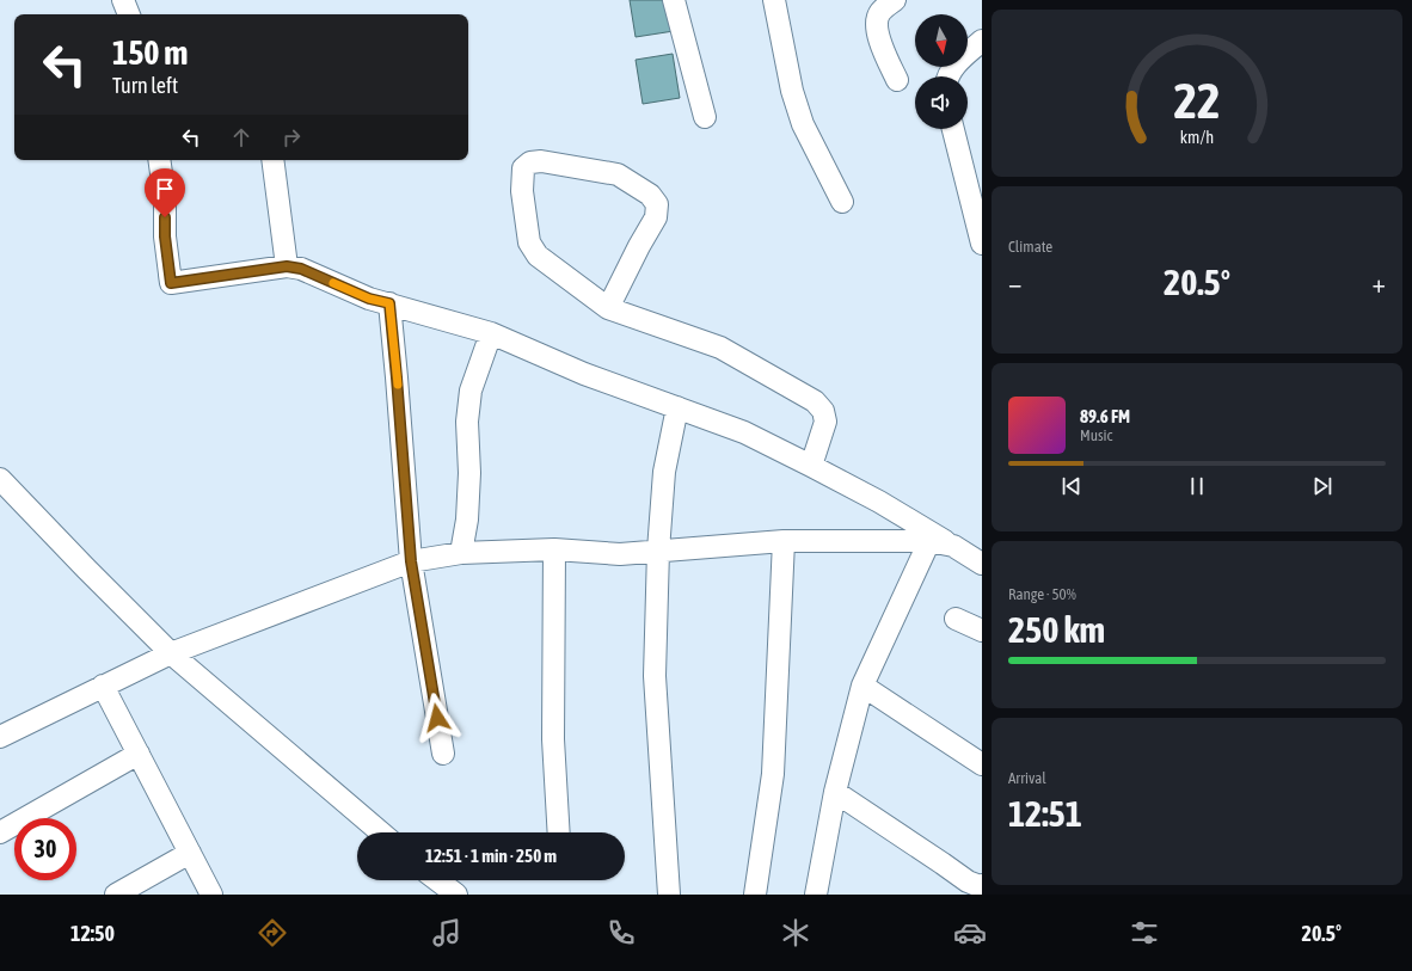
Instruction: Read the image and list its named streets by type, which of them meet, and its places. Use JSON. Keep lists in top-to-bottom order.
{
  "north": "bottom",
  "page": {
    "turn": ["150 m", "Turn left"],
    "tile": [
      "Climate",
      ["Range · 50%", "250 km"],
      ["Arrival", "12:51"]
    ],
    "heat": ["−", "20.5°", "+"],
    "song": ["89.6 FM", "Music"],
    "limit": "30",
    "trip": "12:51 · 1 min · 250 m",
    "tabs": ["12:50", "20.5°"],
    "gauge": ["22", "km/h"]
  }
}
